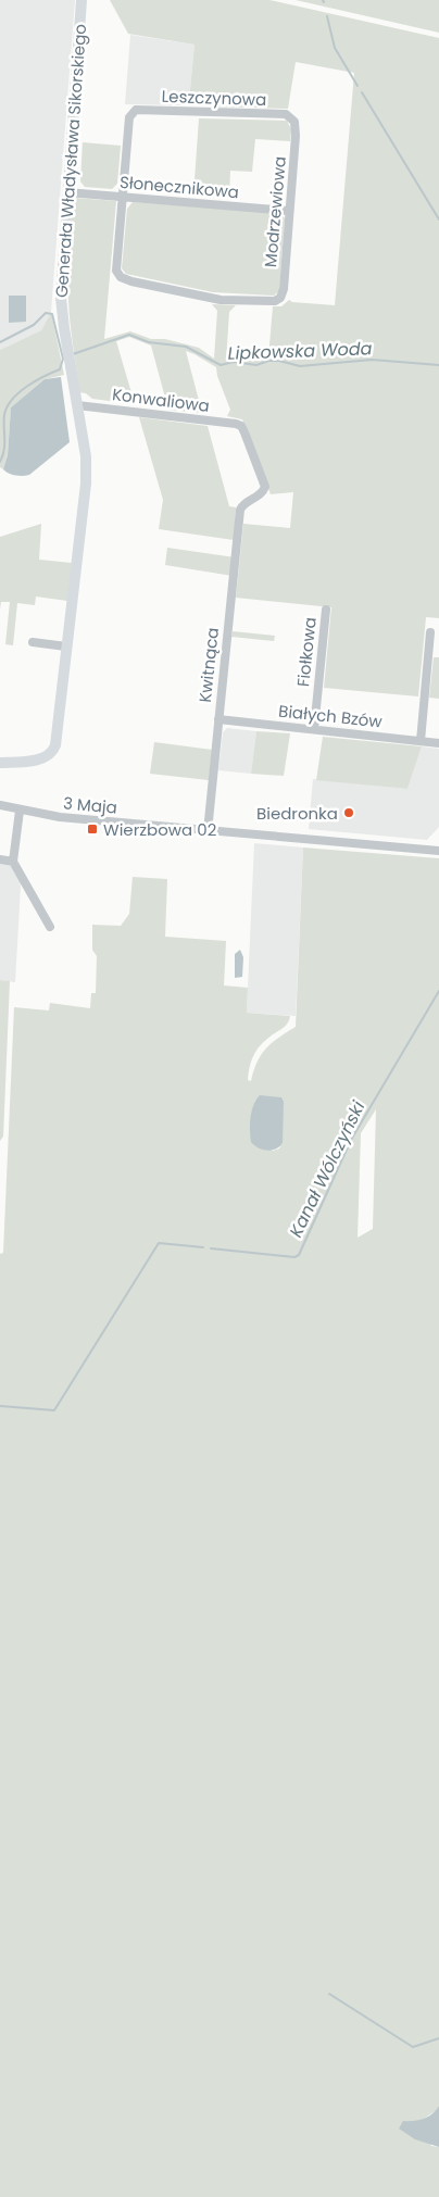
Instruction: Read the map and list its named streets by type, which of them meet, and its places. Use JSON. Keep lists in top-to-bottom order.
{
  "streets": {
    "main road": ["Generała Władysława Sikorskiego"],
    "street": [
      "Leszczynowa",
      "Słonecznikowa",
      "Modrzewiowa",
      "Konwaliowa",
      "Fiołkowa",
      "Kwitnąca",
      "Białych Bzów",
      "3 Maja"
    ]
  },
  "crossings": [
    ["Leszczynowa", "Słonecznikowa"],
    ["Leszczynowa", "Modrzewiowa"],
    ["Generała Władysława Sikorskiego", "Słonecznikowa"],
    ["Generała Władysława Sikorskiego", "Konwaliowa"],
    ["Słonecznikowa", "Modrzewiowa"],
    ["Konwaliowa", "Kwitnąca"],
    ["Fiołkowa", "Białych Bzów"],
    ["Kwitnąca", "Białych Bzów"],
    ["Kwitnąca", "3 Maja"]
  ],
  "water": ["Lipkowska Woda", "Kanał Wólczyński"],
  "places": {
    "other": ["Biedronka"],
    "transit": ["Wierzbowa 02"]
  }
}
